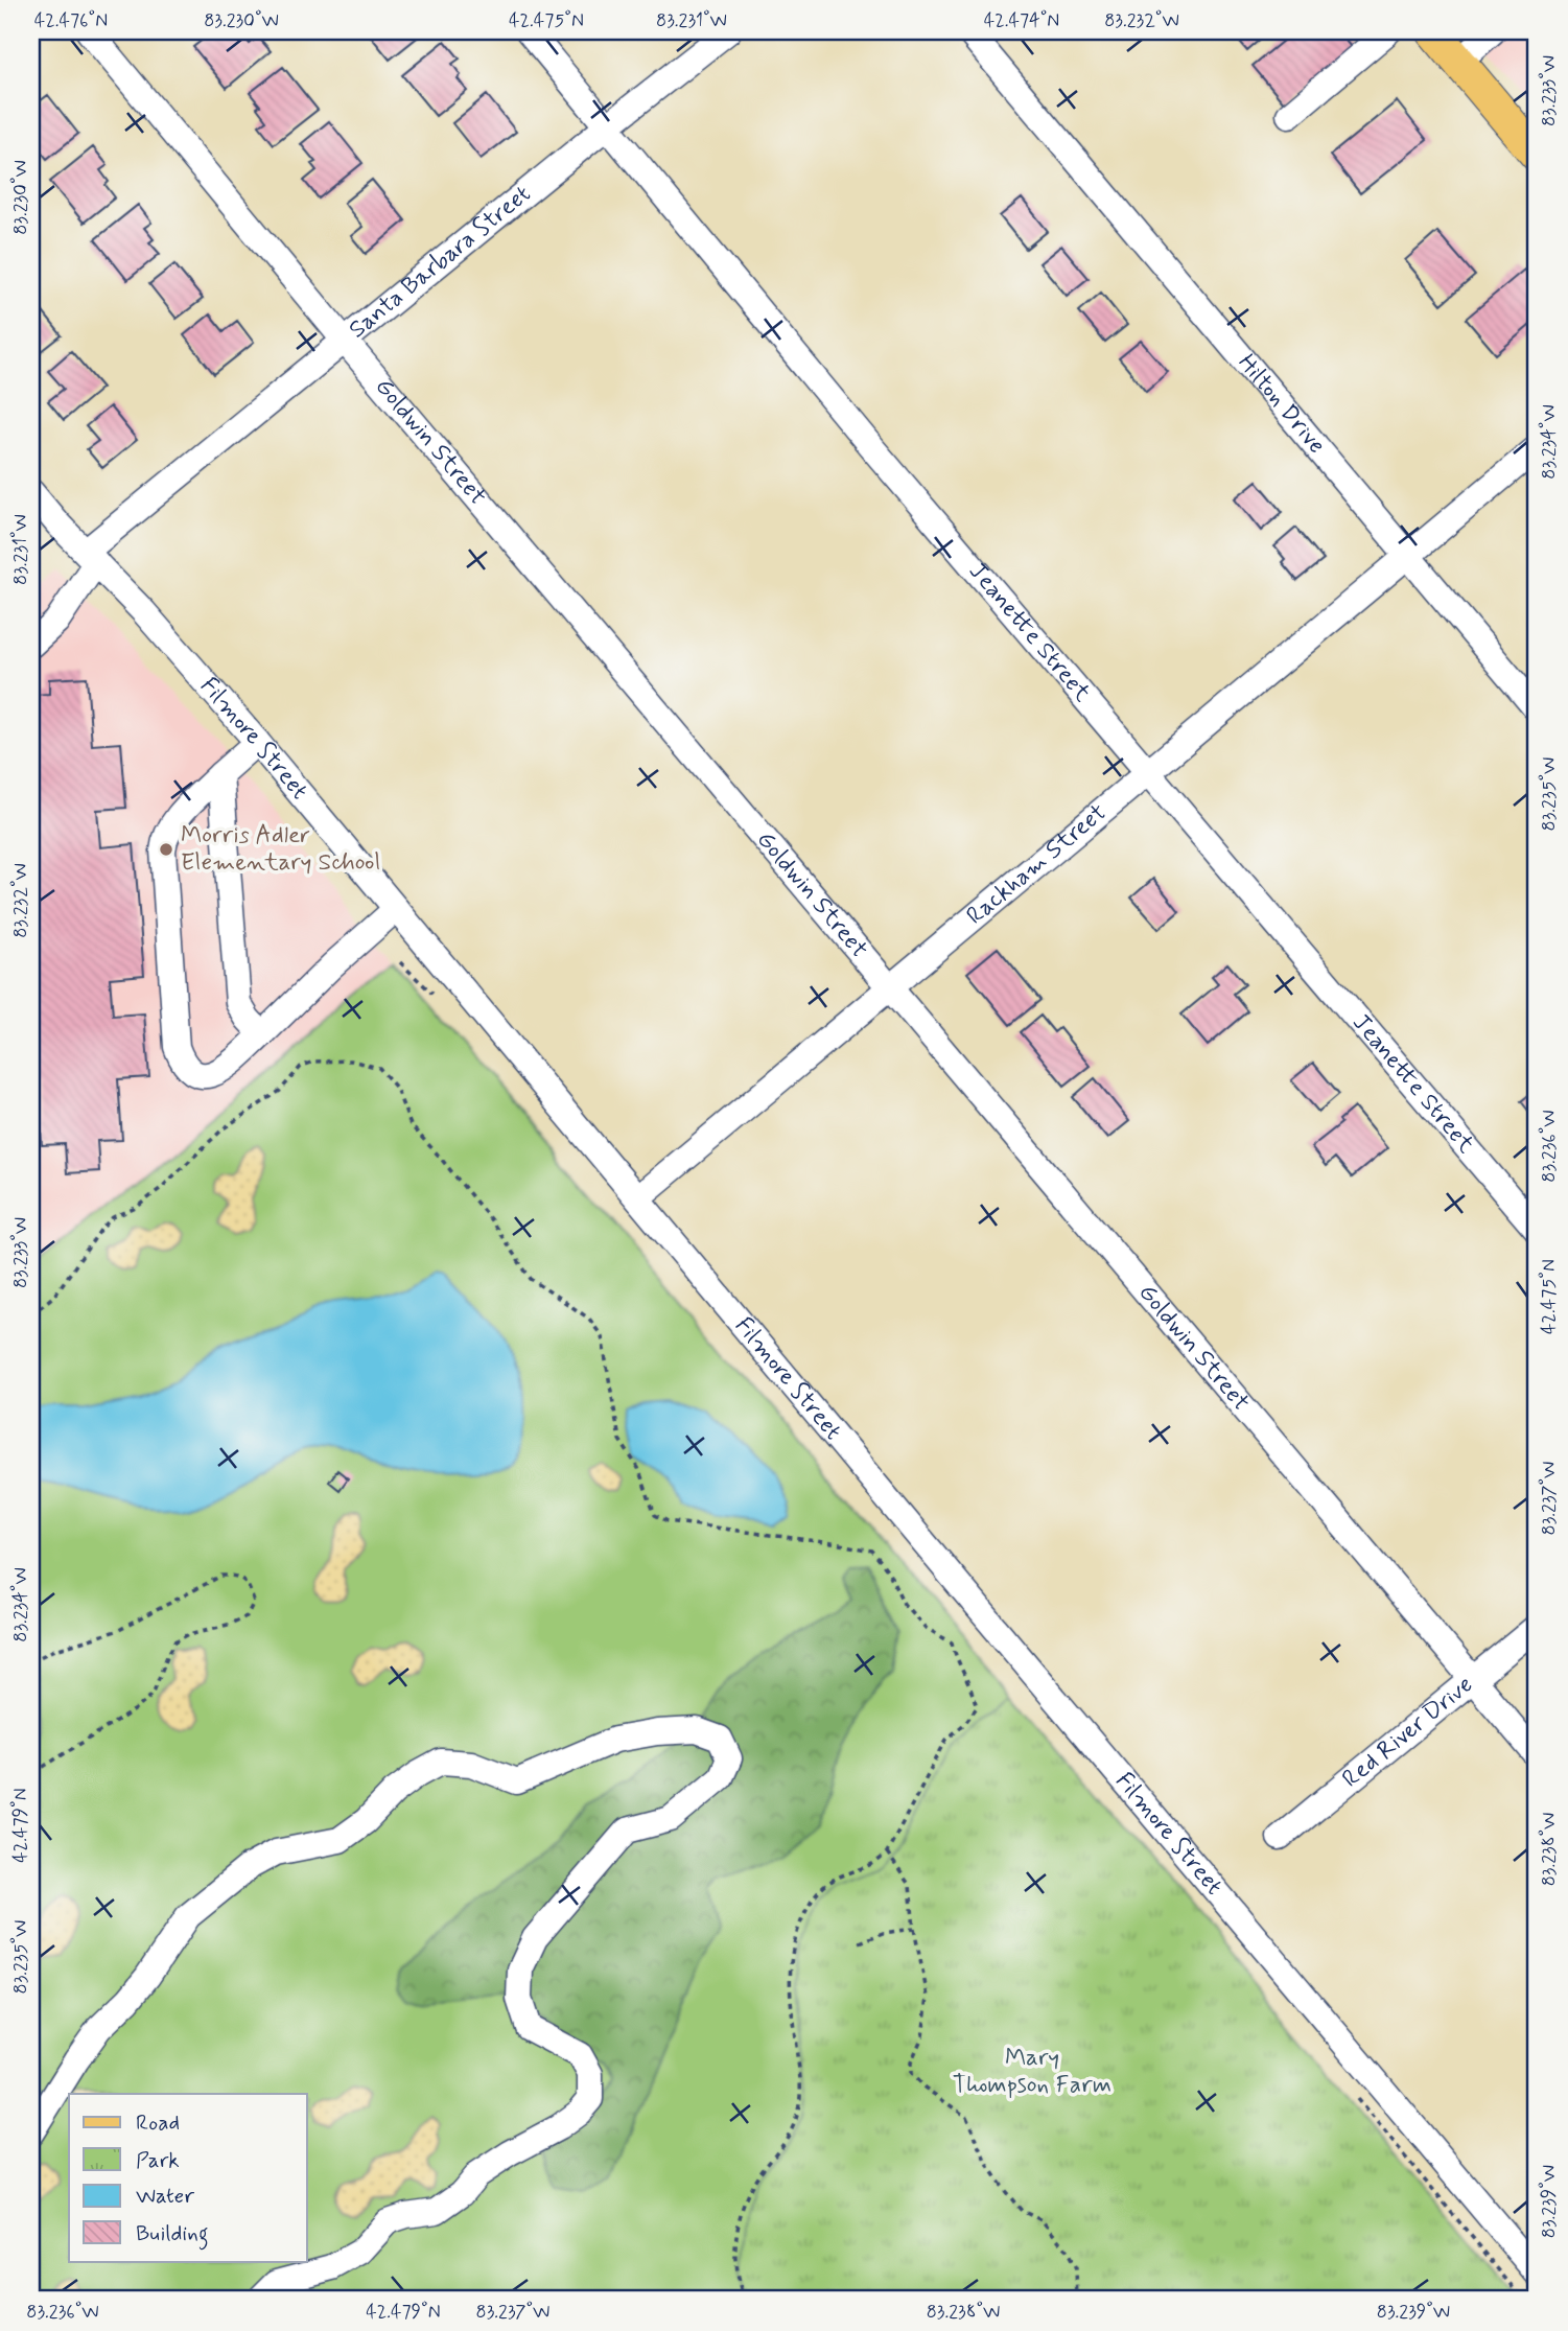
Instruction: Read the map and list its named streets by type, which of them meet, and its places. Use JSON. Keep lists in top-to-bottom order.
{
  "streets": {
    "street": [
      "Santa Barbara Street",
      "Hilton Drive",
      "Goldwin Street",
      "Jeanette Street",
      "Filmore Street",
      "Rackham Street",
      "Red River Drive"
    ]
  },
  "crossings": [
    ["Santa Barbara Street", "Goldwin Street"],
    ["Santa Barbara Street", "Jeanette Street"],
    ["Santa Barbara Street", "Filmore Street"],
    ["Hilton Drive", "Rackham Street"],
    ["Goldwin Street", "Rackham Street"],
    ["Goldwin Street", "Red River Drive"],
    ["Jeanette Street", "Rackham Street"],
    ["Filmore Street", "Rackham Street"]
  ],
  "parks": ["Mary Thompson Farm"],
  "places": ["Morris Adler Elementary School"],
  "legend": [
    "Road",
    "Park",
    "Water",
    "Building"
  ],
  "coordinates": [
    "42.476°N",
    "83.230°W",
    "42.475°N",
    "83.231°W",
    "42.474°N",
    "83.232°W",
    "83.233°W",
    "83.234°W",
    "83.235°W",
    "83.236°W",
    "83.237°W",
    "42.479°N",
    "83.238°W",
    "83.239°W"
  ]
}
